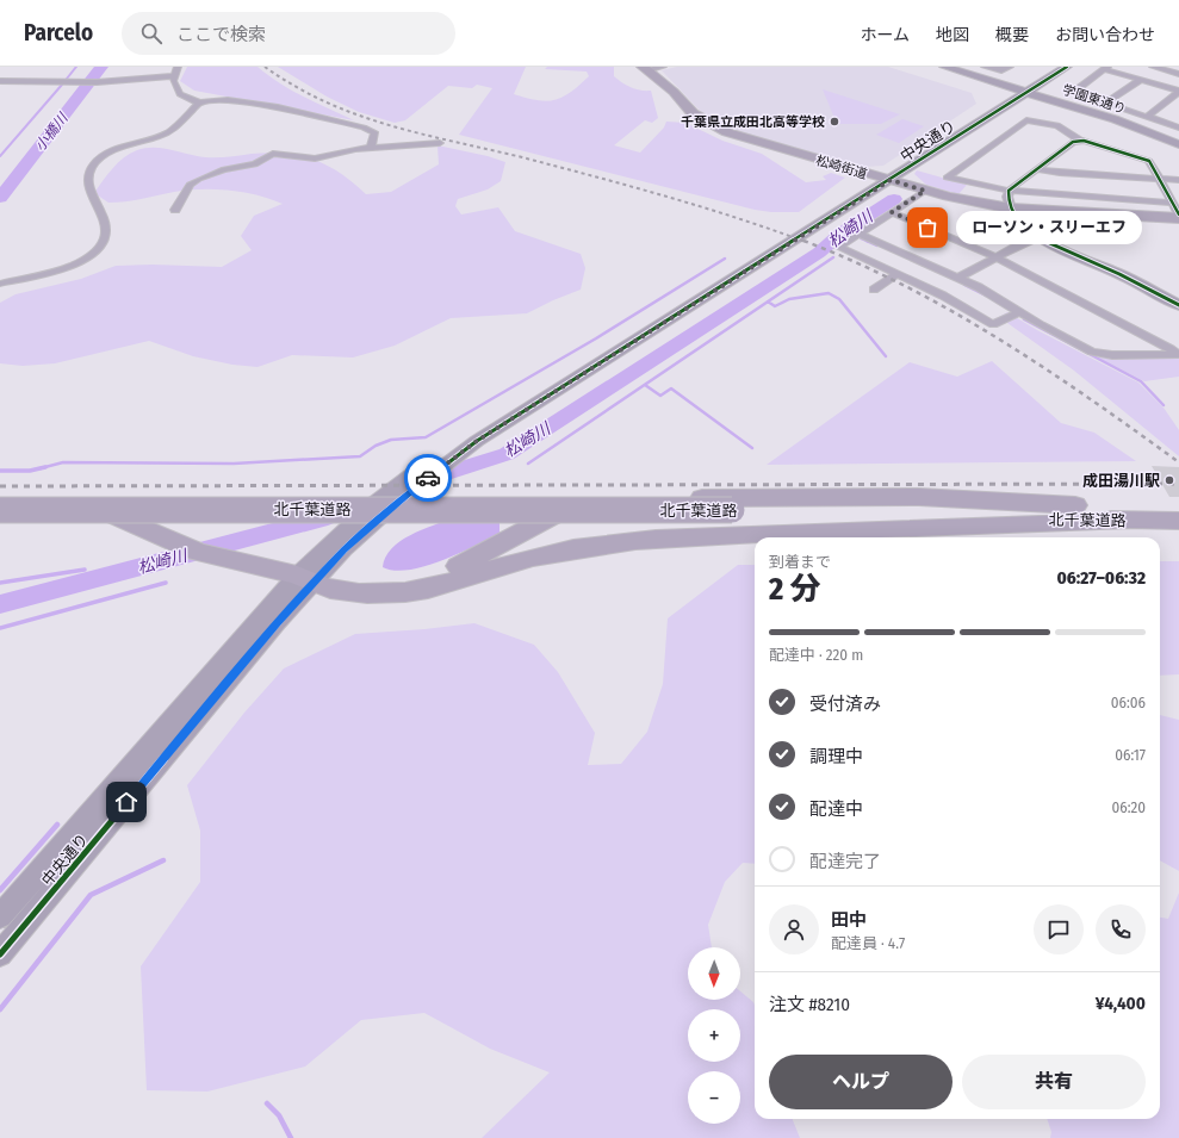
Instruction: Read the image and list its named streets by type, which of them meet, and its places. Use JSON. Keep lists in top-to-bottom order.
{
  "streets": {
    "highway": ["北千葉道路"],
    "main road": ["松崎街道"],
    "street": ["学園東通り", "中央通り"]
  },
  "crossings": [
    ["学園東通り", "中央通り"],
    ["中央通り", "松崎街道"]
  ],
  "water": ["小橋川", "松崎川"],
  "places": ["千葉県立成田北高等学校", "ローソン・スリーエフ", "成田湯川駅"],
  "north": "bottom",
  "page": {
    "header": "Parcelo",
    "search": "ここで検索",
    "nav": [
      "ホーム",
      "地図",
      "概要",
      "お問い合わせ"
    ],
    "bubble": "ローソン・スリーエフ",
    "heading": ["2 分", "到着まで", "06:27–06:32"],
    "panel": [
      "田中",
      "配達員 · 4.7",
      "注文 #8210",
      "¥4,400"
    ],
    "bar": "配達中 · 220 m",
    "list": [
      ["受付済み", "06:06"],
      ["調理中", "06:17"],
      ["配達中", "06:20"],
      "配達完了"
    ],
    "map_buttons": ["+", "−"],
    "buttons": ["ヘルプ", "共有"]
  }
}
